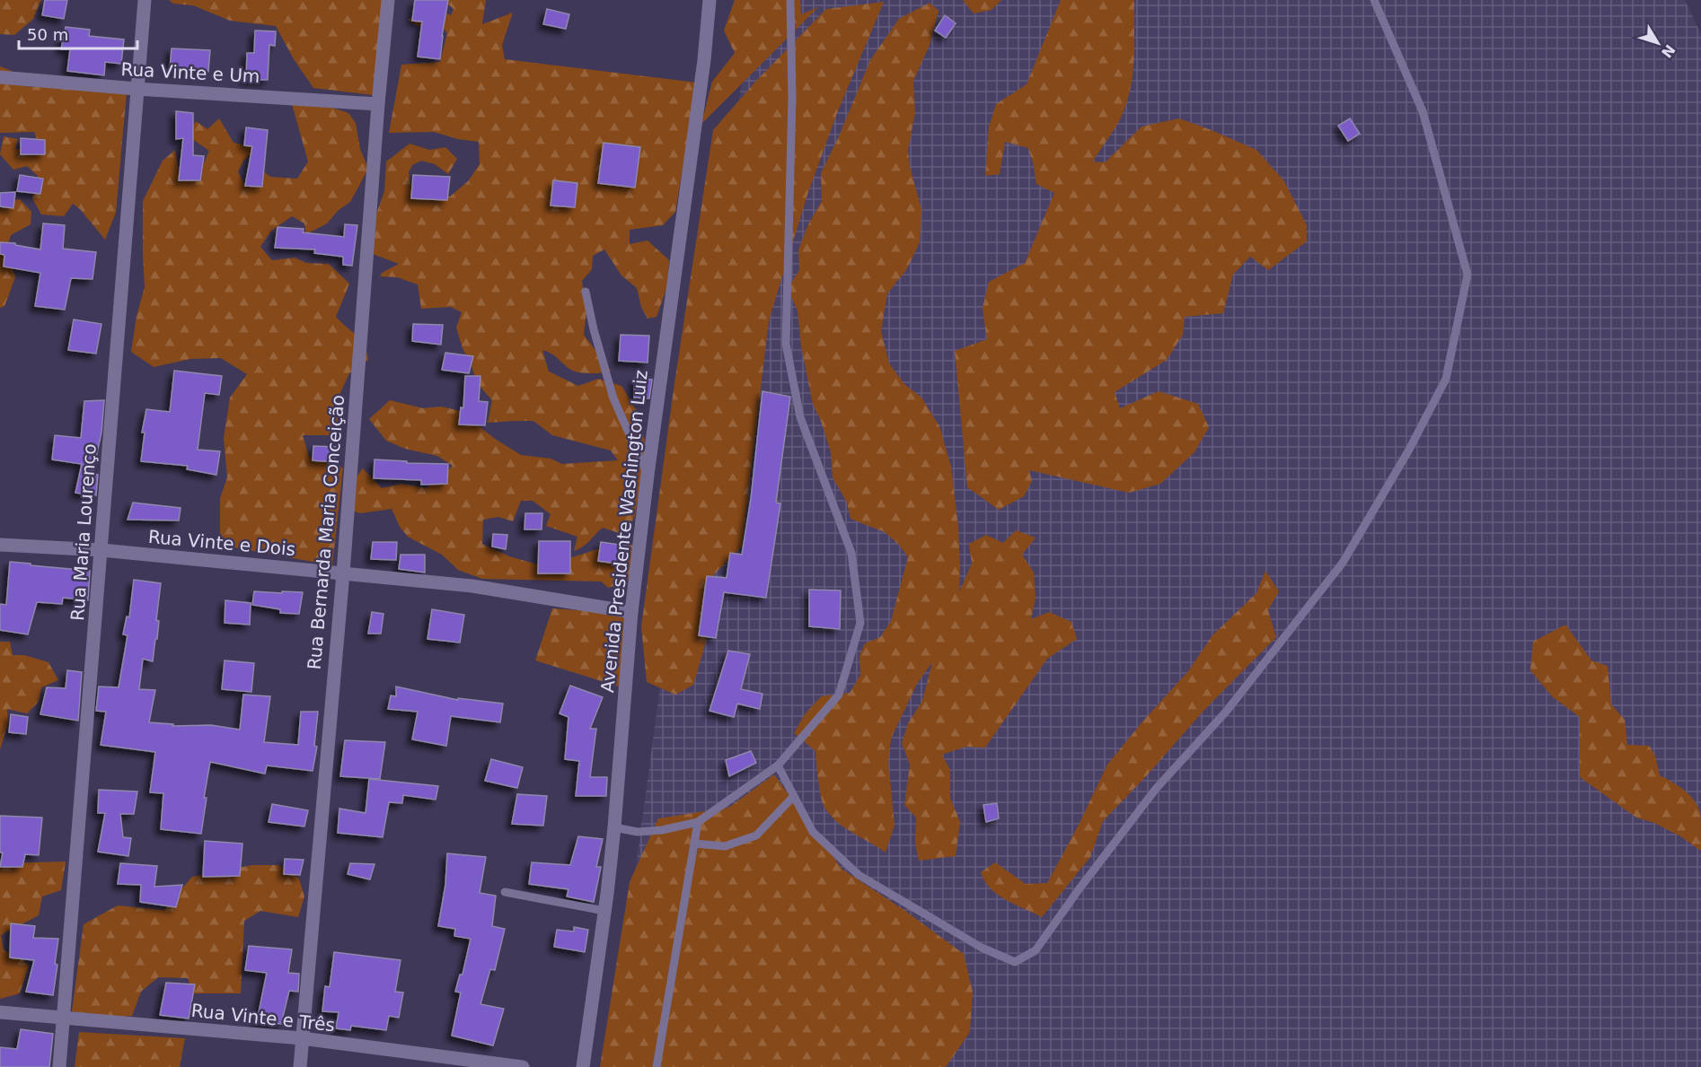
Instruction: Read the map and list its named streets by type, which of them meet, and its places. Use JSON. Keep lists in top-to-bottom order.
{
  "streets": {
    "street": [
      "Rua Vinte e Um",
      "Avenida Presidente Washington Luiz",
      "Rua Maria Lourenço",
      "Rua Bernarda Maria Conceição",
      "Rua Vinte e Dois",
      "Rua Vinte e Três"
    ]
  },
  "crossings": [
    ["Rua Vinte e Um", "Rua Maria Lourenço"],
    ["Rua Vinte e Um", "Rua Bernarda Maria Conceição"],
    ["Avenida Presidente Washington Luiz", "Rua Vinte e Dois"],
    ["Rua Maria Lourenço", "Rua Vinte e Dois"],
    ["Rua Maria Lourenço", "Rua Vinte e Três"],
    ["Rua Bernarda Maria Conceição", "Rua Vinte e Dois"],
    ["Rua Bernarda Maria Conceição", "Rua Vinte e Três"]
  ],
  "scale_bar": "50 m",
  "north": "bottom right"
}
